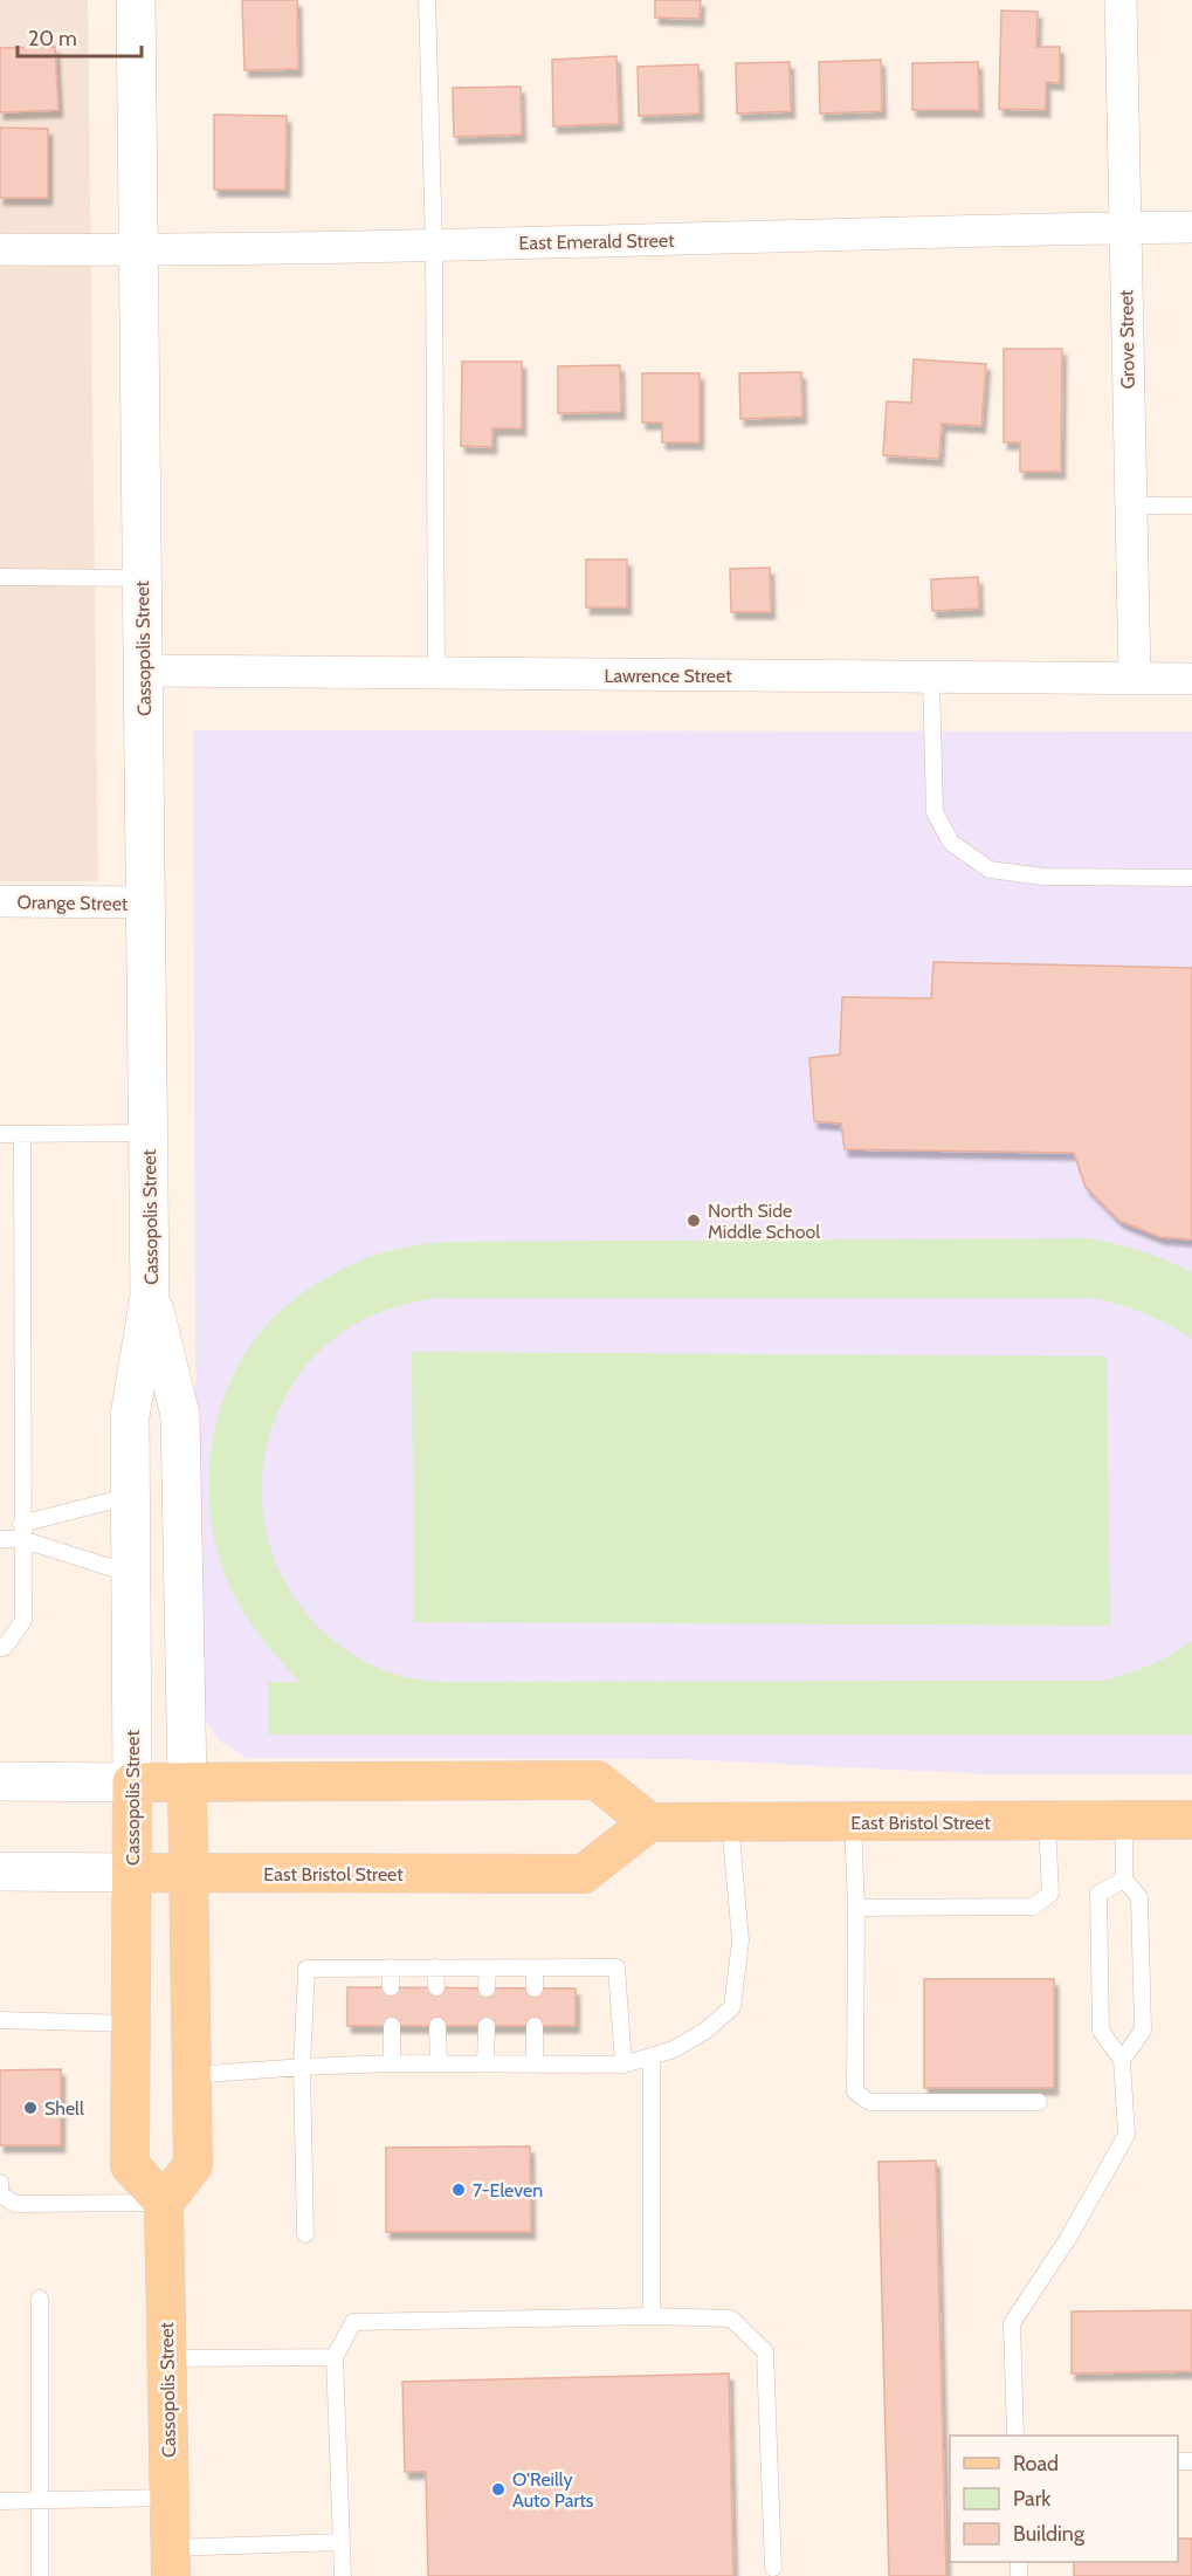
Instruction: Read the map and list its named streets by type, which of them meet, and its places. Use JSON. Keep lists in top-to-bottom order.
{
  "streets": {
    "main road": ["Cassopolis Street", "East Bristol Street"],
    "street": [
      "East Emerald Street",
      "Grove Street",
      "Lawrence Street",
      "Orange Street"
    ]
  },
  "crossings": [
    ["East Emerald Street", "Grove Street"],
    ["East Emerald Street", "Cassopolis Street"],
    ["Grove Street", "Lawrence Street"],
    ["Cassopolis Street", "Lawrence Street"],
    ["Cassopolis Street", "Orange Street"],
    ["Cassopolis Street", "East Bristol Street"]
  ],
  "places": [
    "North Side Middle School",
    "Shell",
    "7-Eleven",
    "O'Reilly Auto Parts"
  ],
  "legend": ["Road", "Park", "Building"],
  "scale_bar": "20 m"
}
